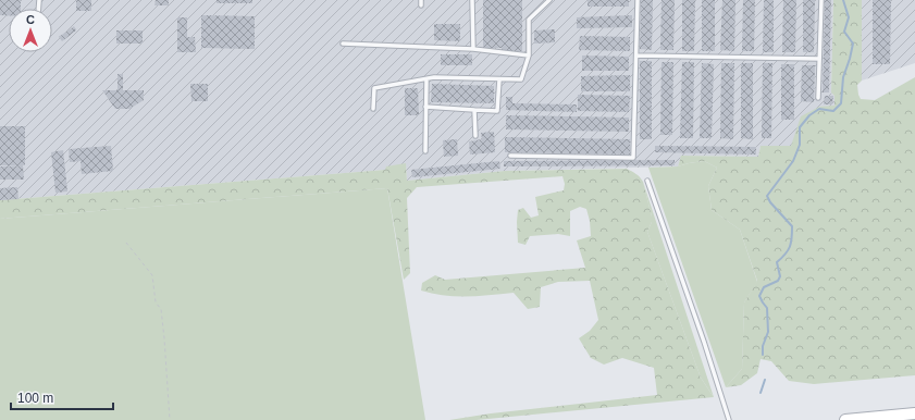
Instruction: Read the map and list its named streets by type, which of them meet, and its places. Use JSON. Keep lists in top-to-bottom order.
{
  "scale_bar": "100 m",
  "north": "top"
}
